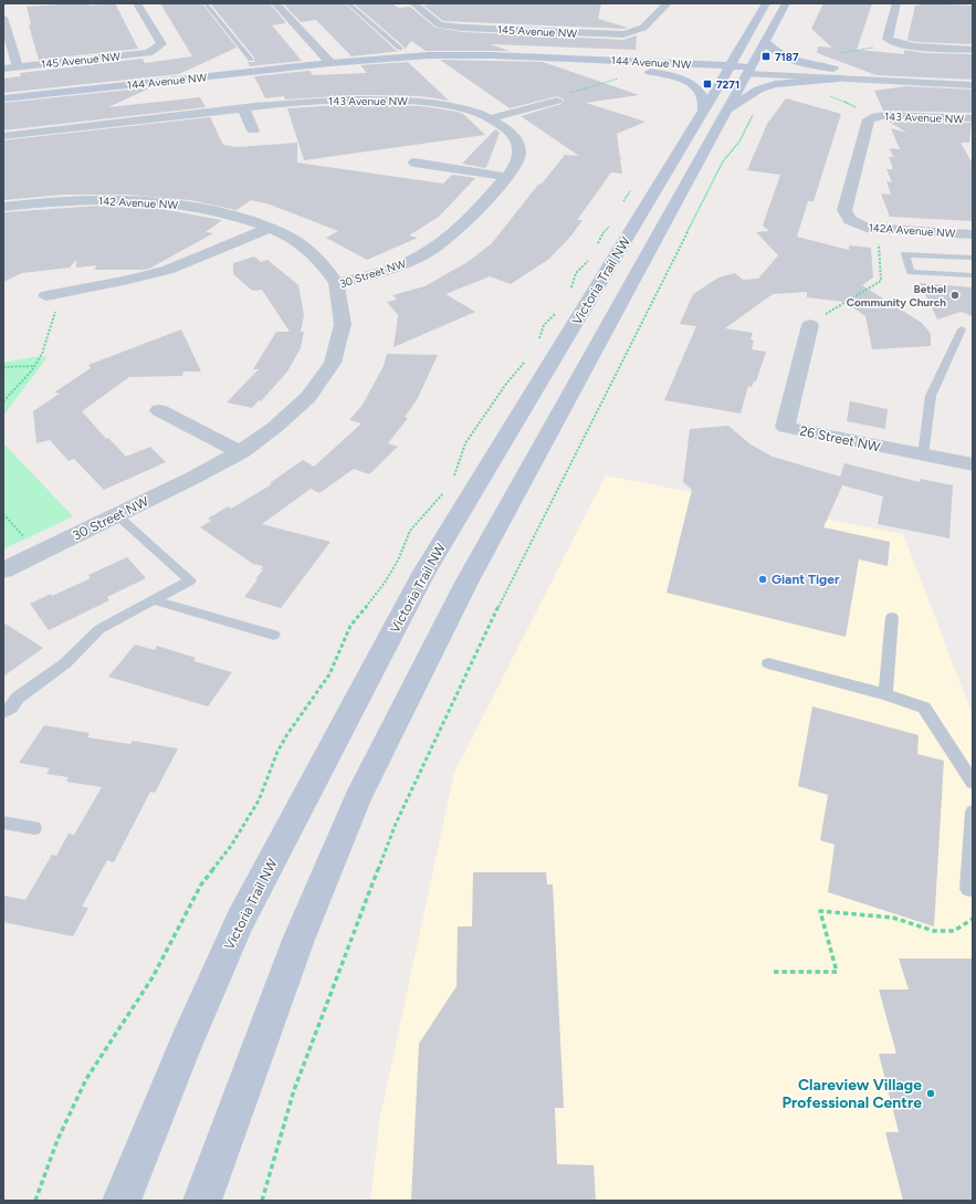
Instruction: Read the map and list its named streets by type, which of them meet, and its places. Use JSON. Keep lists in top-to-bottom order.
{
  "streets": {
    "main road": ["144 Avenue NW", "Victoria Trail NW"],
    "street": [
      "145 Avenue NW",
      "143 Avenue NW",
      "142 Avenue NW",
      "142A Avenue NW",
      "30 Street NW",
      "26 Street NW"
    ]
  },
  "crossings": [
    ["144 Avenue NW", "Victoria Trail NW"],
    ["143 Avenue NW", "142A Avenue NW"],
    ["143 Avenue NW", "30 Street NW"],
    ["142 Avenue NW", "30 Street NW"]
  ],
  "places": {
    "transit": ["7187", "7271"],
    "other": ["Bethel Community Church", "Giant Tiger", "Clareview Village Professional Centre"]
  }
}
